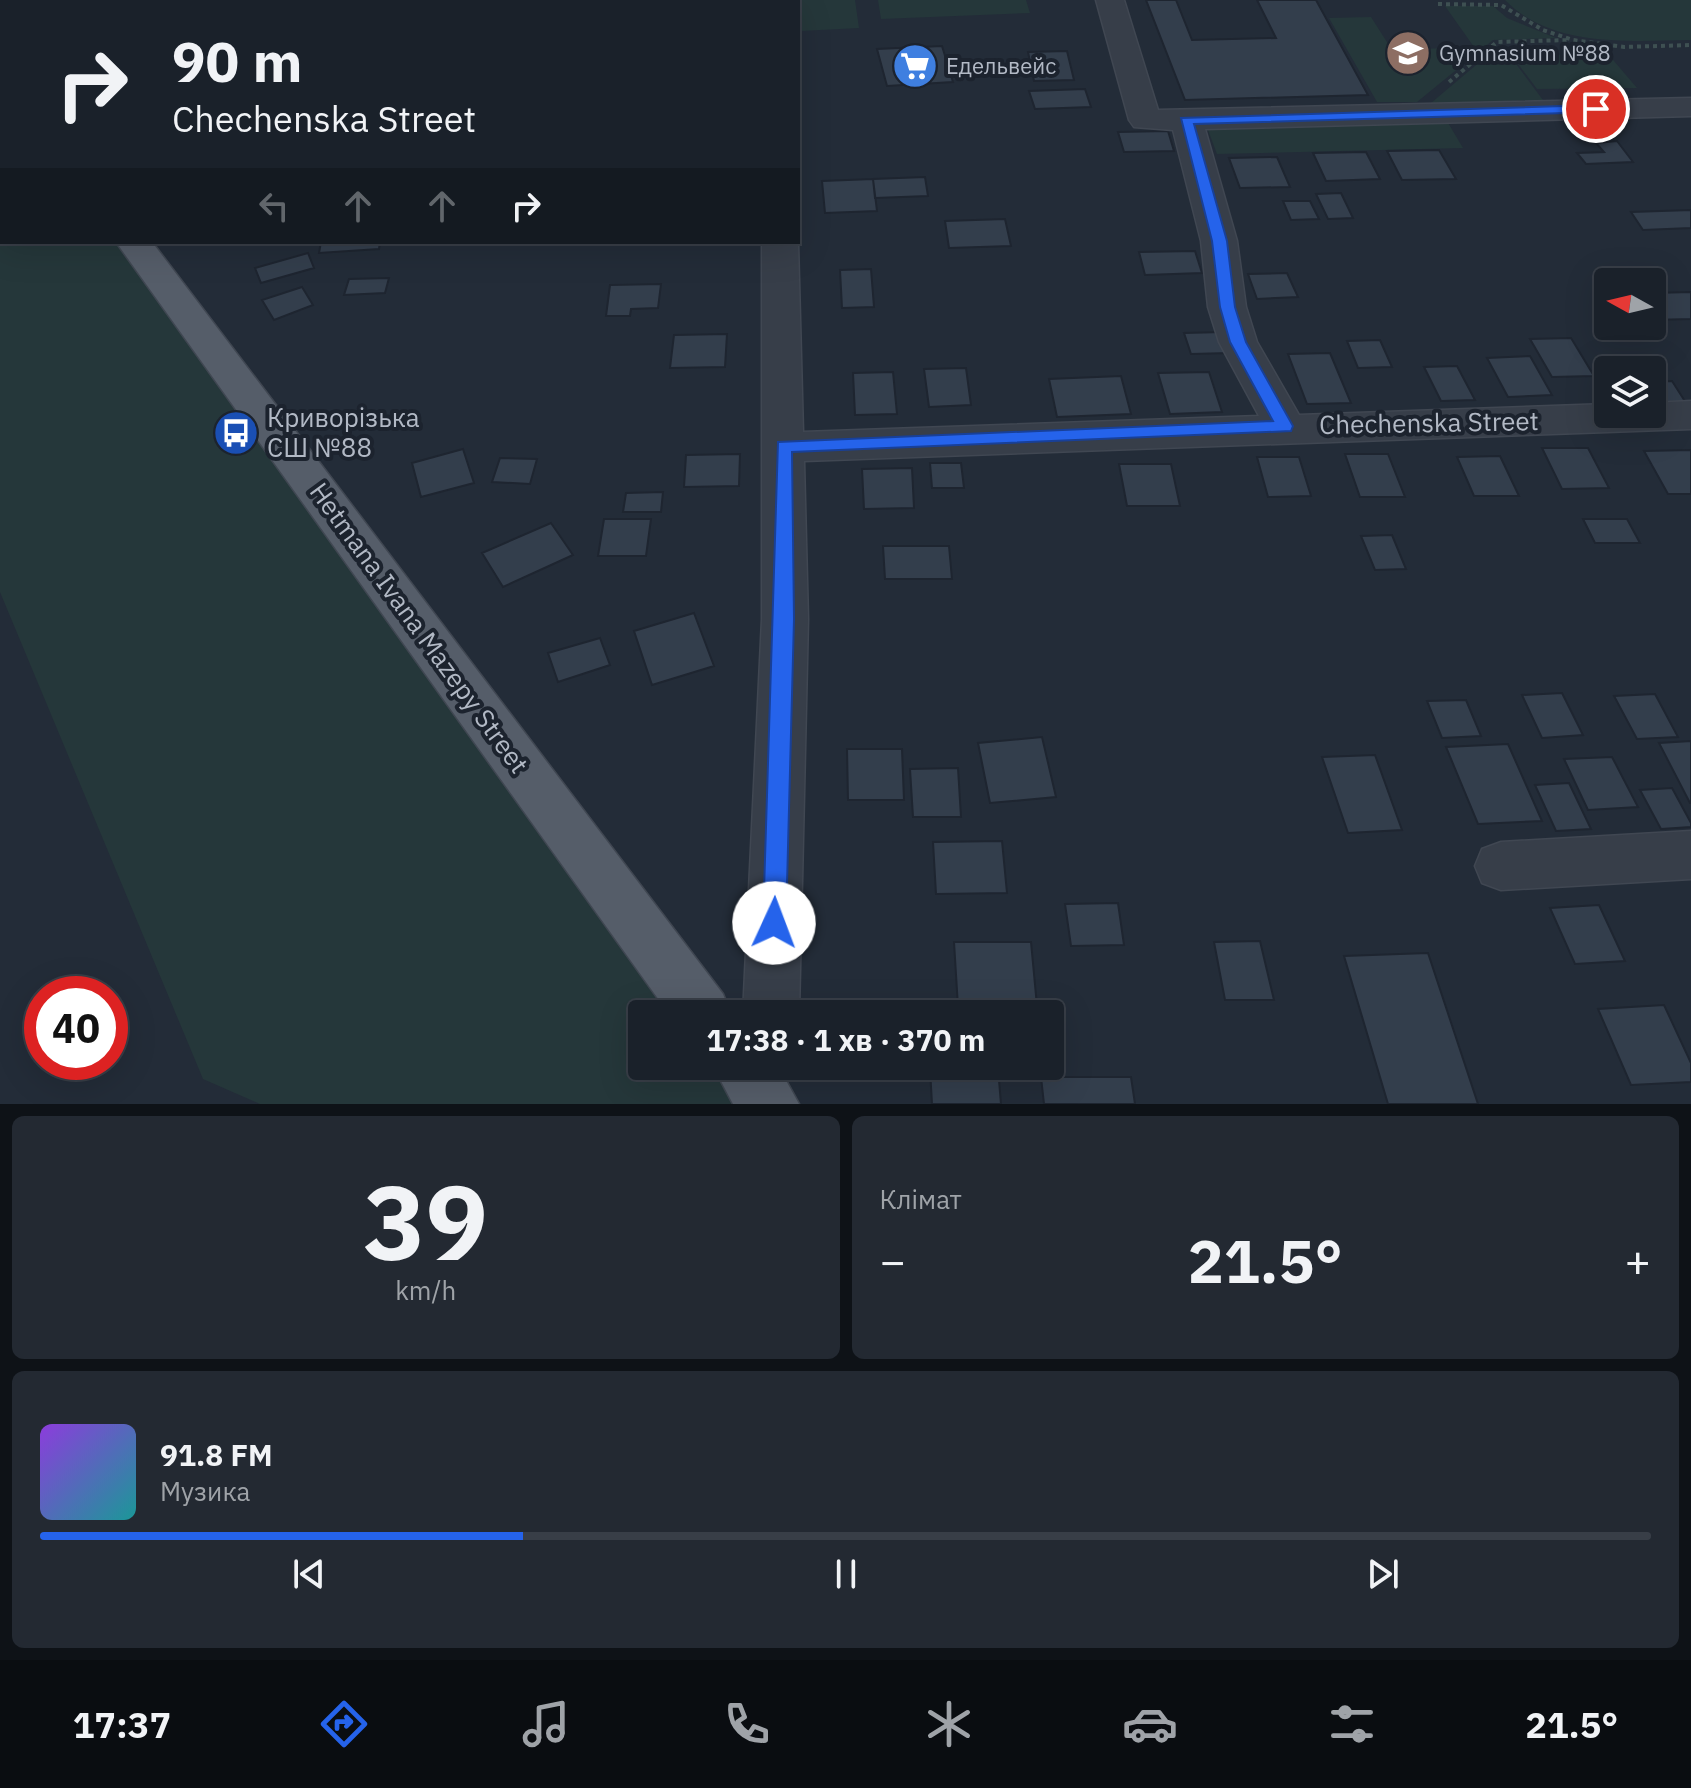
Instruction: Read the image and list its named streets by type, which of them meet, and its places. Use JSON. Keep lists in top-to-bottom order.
{
  "streets": {
    "main road": ["Hetmana Ivana Mazepy Street"],
    "street": ["Chechenska Street"]
  },
  "places": {
    "school or university": ["Gymnasium №88"],
    "supermarket": ["Едельвейс"],
    "bus stop": ["Криворізька СШ №88"]
  },
  "north": "left",
  "page": {
    "turn": ["90 m", "Chechenska Street"],
    "limit": "40",
    "trip": "17:38 · 1 хв · 370 m",
    "tile": [
      ["39", "km/h"],
      "Клімат"
    ],
    "heat": ["−", "21.5°", "+"],
    "song": ["91.8 FM", "Музика"],
    "tabs": ["17:37", "21.5°"]
  }
}
